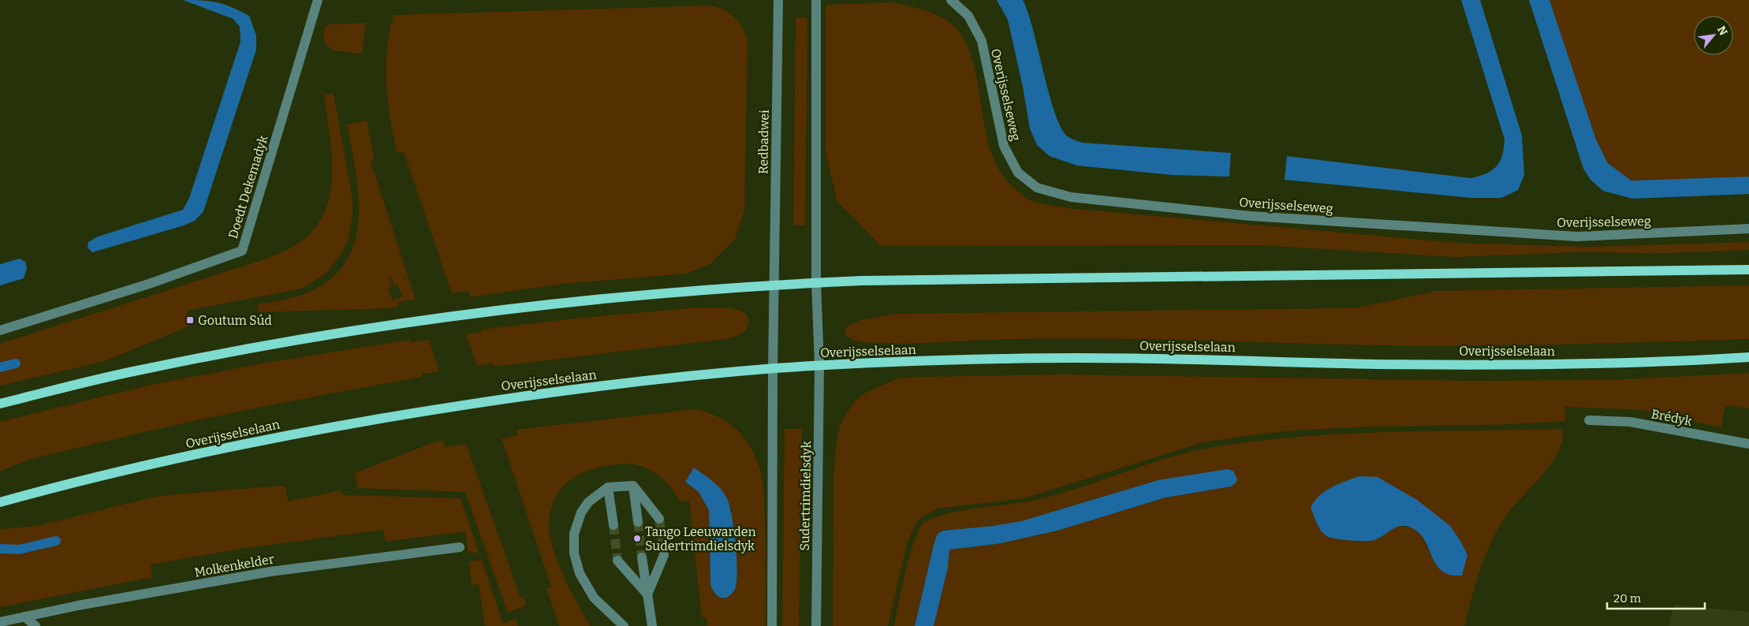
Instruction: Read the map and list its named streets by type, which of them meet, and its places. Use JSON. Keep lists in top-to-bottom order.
{
  "streets": {
    "main road": ["Overijsselselaan"],
    "street": [
      "Overijsselseweg",
      "Redbadwei",
      "Doedt Dekemadyk",
      "Brédyk",
      "Sudertrimdielsdyk",
      "Molkenkelder"
    ]
  },
  "crossings": [
    ["Redbadwei", "Overijsselselaan"],
    ["Overijsselselaan", "Sudertrimdielsdyk"]
  ],
  "places": {
    "transit": ["Goutum Súd"],
    "other": ["Tango Leeuwarden Sudertrimdielsdyk"]
  },
  "scale_bar": "20 m",
  "north": "top right"
}
